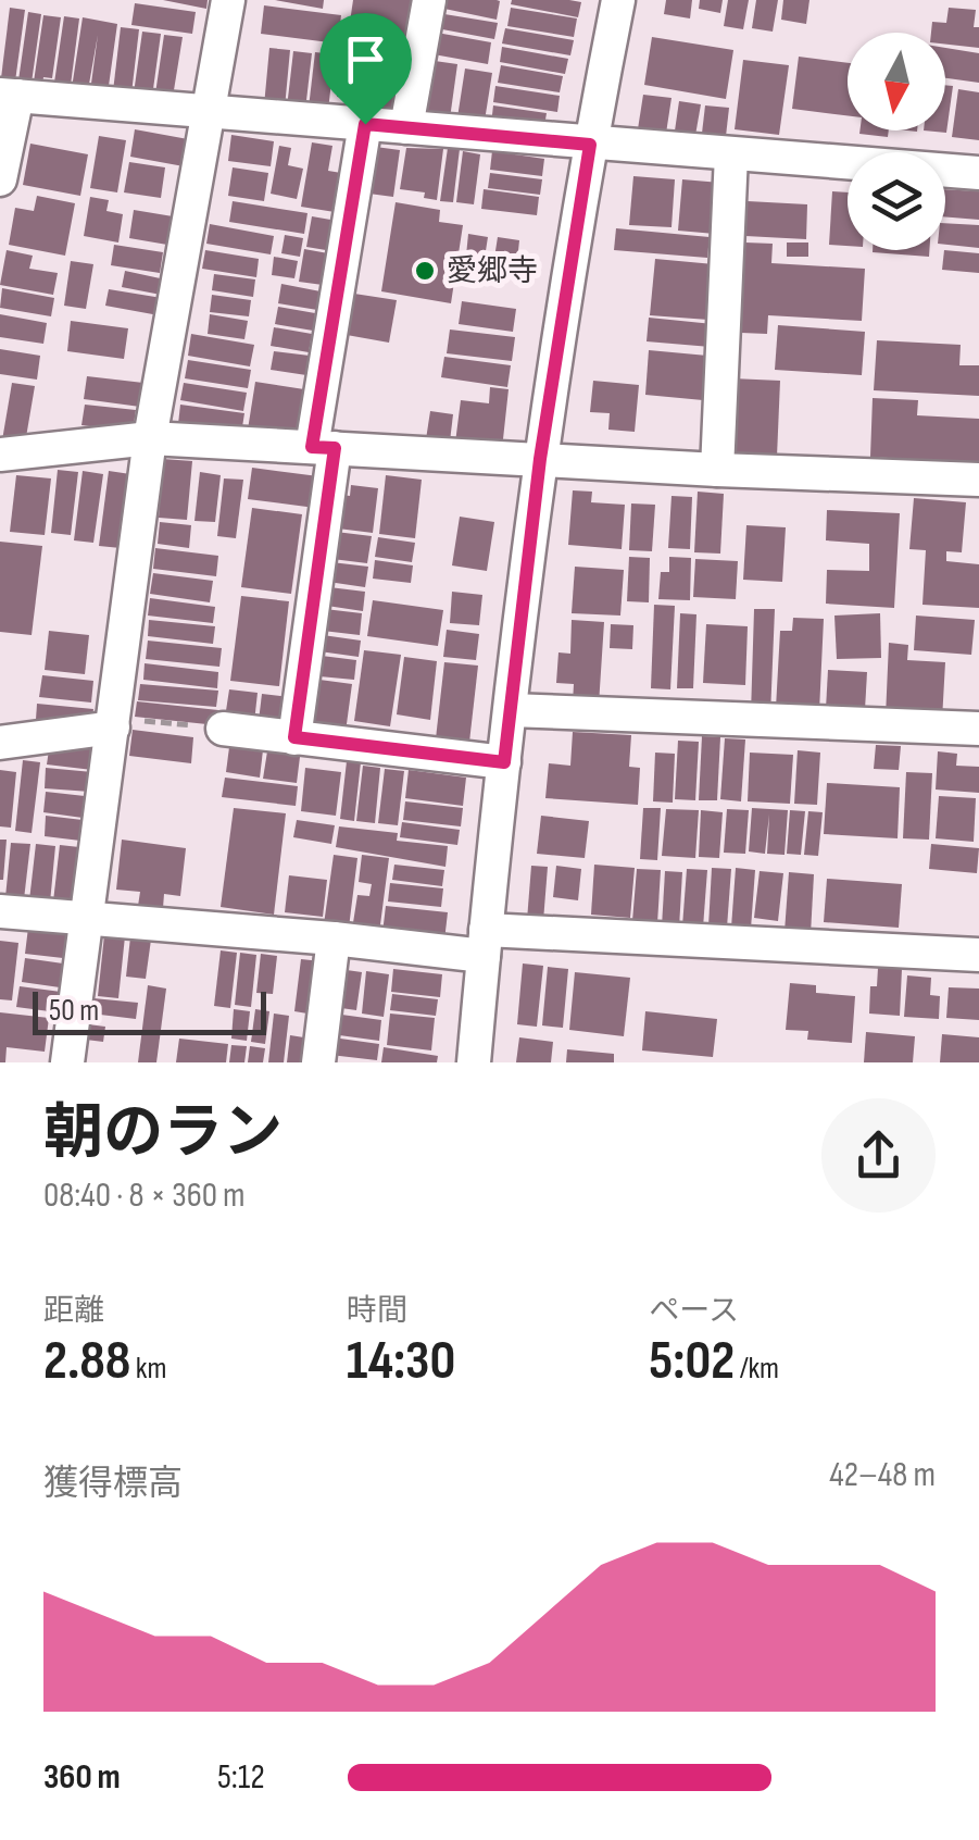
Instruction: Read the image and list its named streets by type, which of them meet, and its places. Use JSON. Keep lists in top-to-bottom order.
{
  "places": ["愛郷寺"],
  "scale_bar": "50 m",
  "north": "bottom",
  "page": {
    "scale": "50 m",
    "heading": ["朝のラン", "08:40 · 8 × 360 m"],
    "stats": [
      ["距離", "2.88 km"],
      ["時間", "14:30"],
      ["ペース", "5:02 /km"]
    ],
    "chart": ["獲得標高", "42–48 m"],
    "list": [
      {
        "name": "360 m",
        "note": "5:12"
      }
    ]
  }
}
